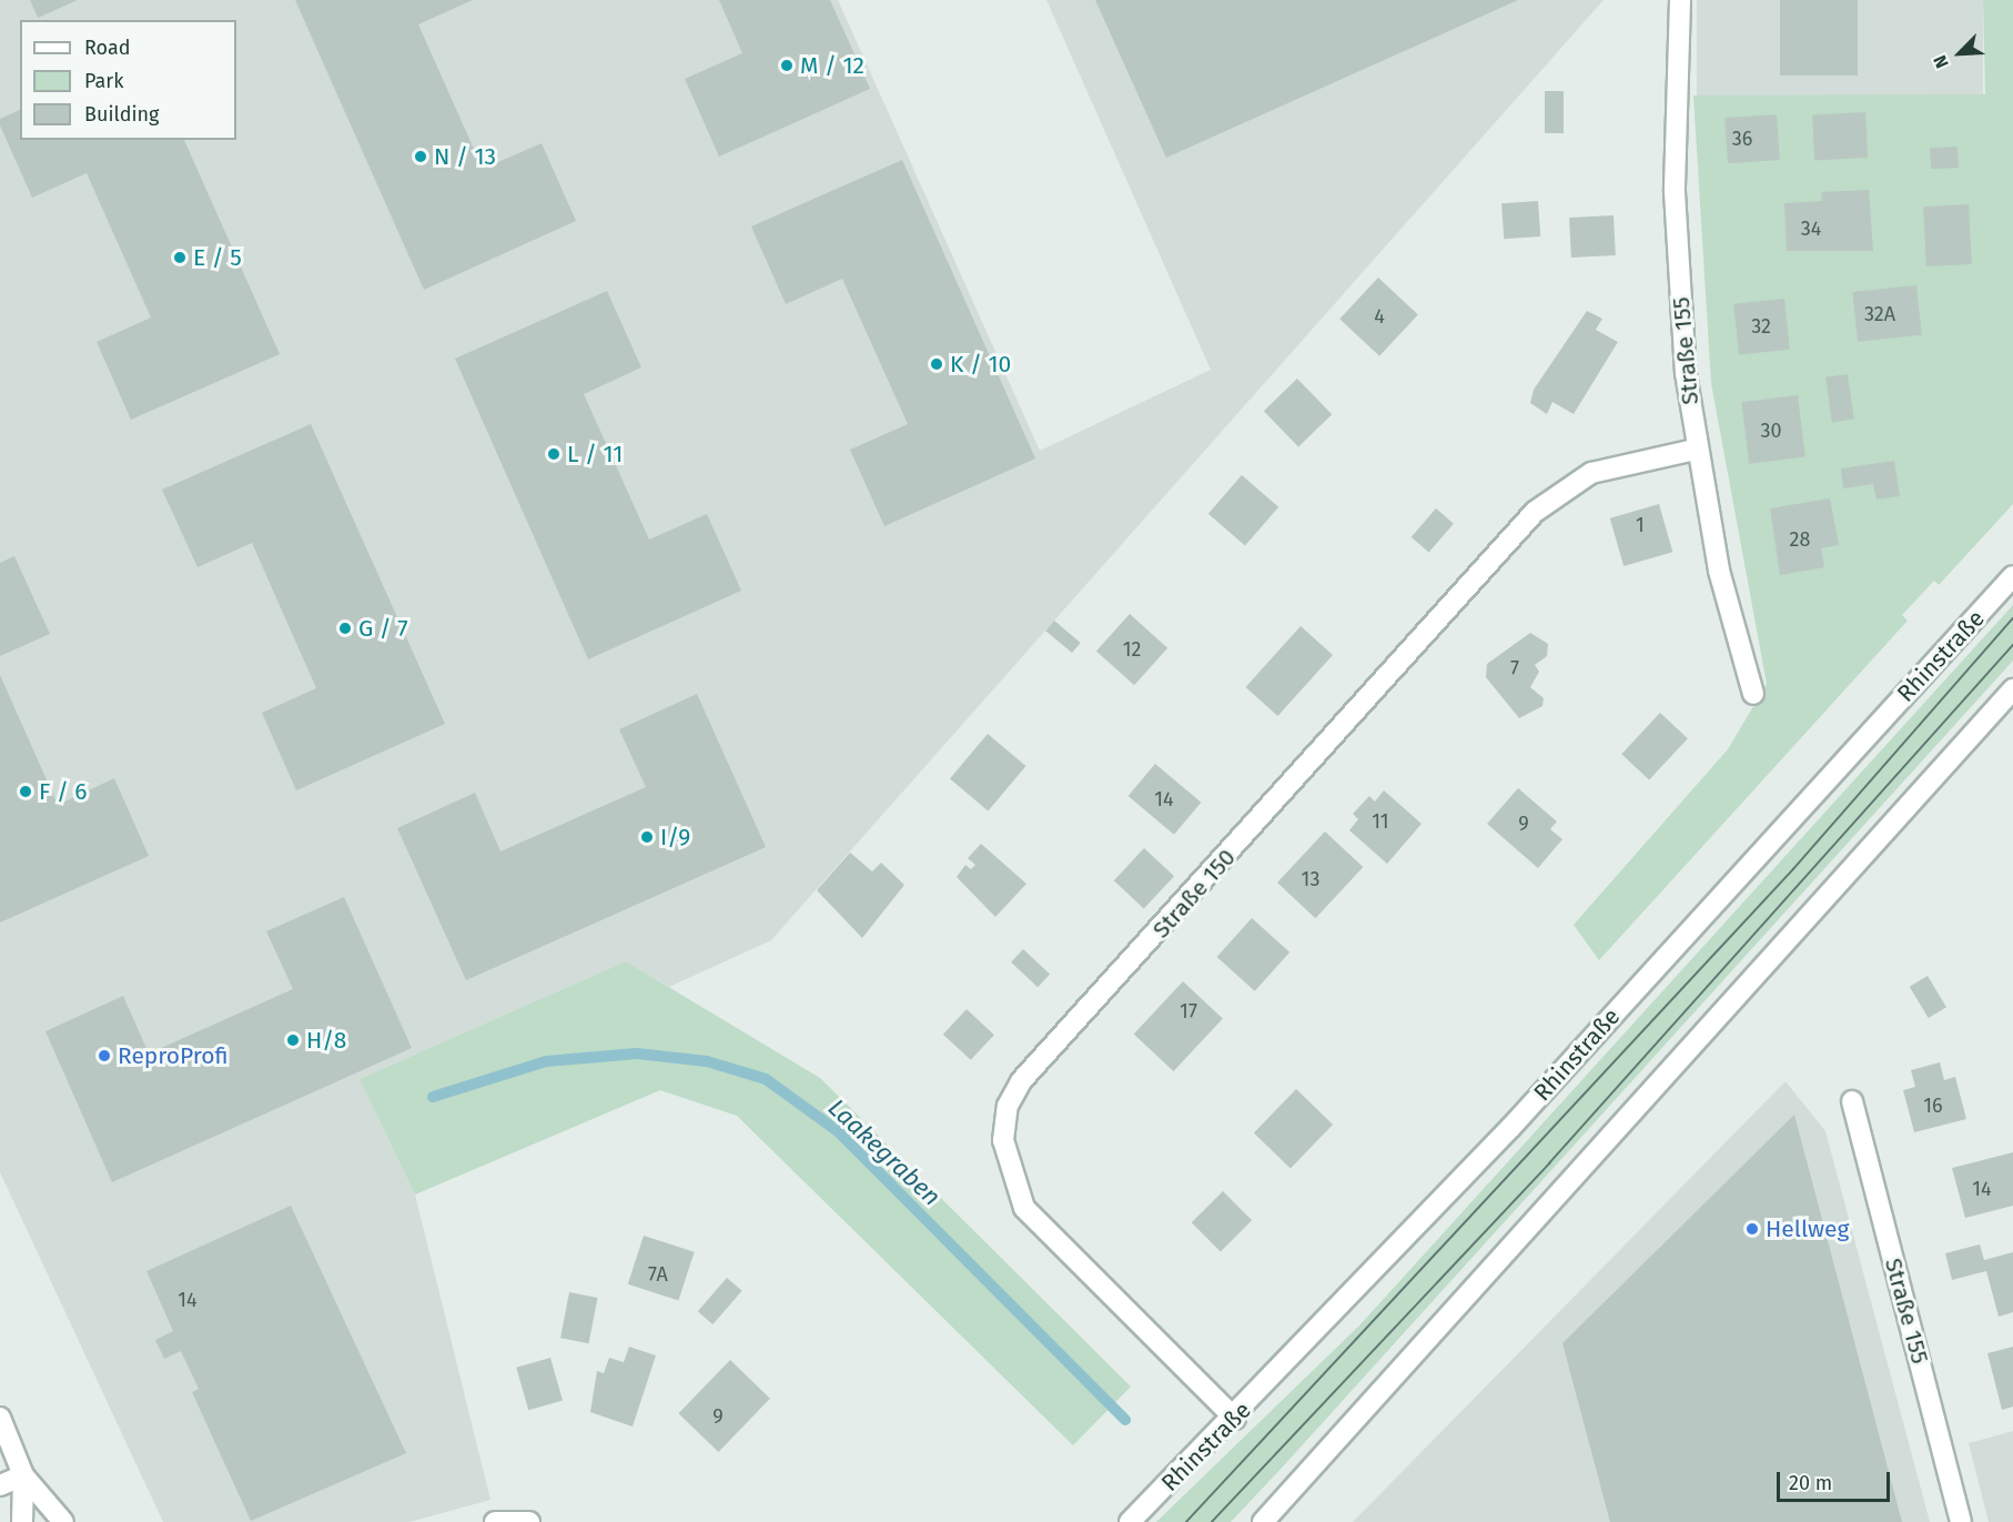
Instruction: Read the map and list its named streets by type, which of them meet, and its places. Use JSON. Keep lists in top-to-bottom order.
{
  "streets": {
    "main road": ["Straße 155", "Rhinstraße", "Straße 150"]
  },
  "crossings": [
    ["Straße 155", "Straße 150"],
    ["Rhinstraße", "Straße 150"]
  ],
  "water": ["Laakegraben"],
  "places": [
    "M / 12",
    "N / 13",
    "E / 5",
    "K / 10",
    "L / 11",
    "G / 7",
    "F / 6",
    "I/9",
    "H/8",
    "ReproProfi",
    "Hellweg"
  ],
  "house_numbers": [
    "36",
    "34",
    "32A",
    "4",
    "32",
    "30",
    "1",
    "28",
    "12",
    "7",
    "14",
    "11",
    "9",
    "13",
    "17",
    "16",
    "14",
    "7A",
    "14",
    "9"
  ],
  "legend": ["Road", "Park", "Building"],
  "scale_bar": "20 m",
  "north": "bottom left"
}
